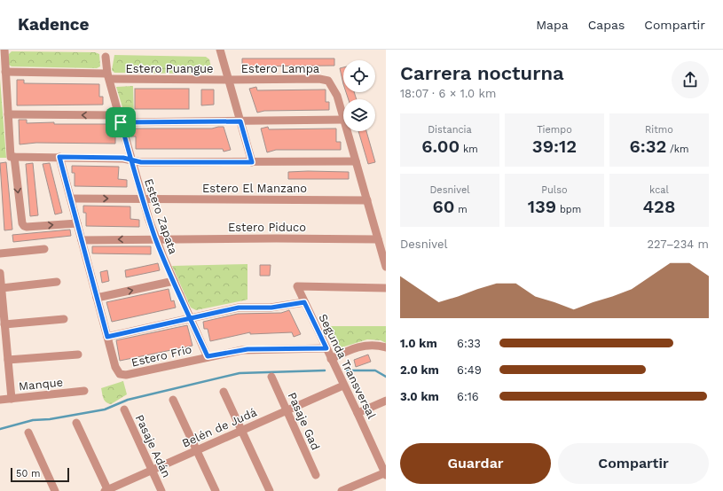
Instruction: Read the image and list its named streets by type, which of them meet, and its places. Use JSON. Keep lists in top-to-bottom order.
{
  "streets": {
    "street": [
      "Estero Puangue",
      "Estero Lampa",
      "Estero El Manzano",
      "Estero Zapata",
      "Estero Piduco",
      "Estero Frio",
      "Segunda Transversal",
      "Manque",
      "Pasaje Gad",
      "Belén de Judá",
      "Pasaje Adán"
    ]
  },
  "crossings": [
    ["Estero Puangue", "Estero Lampa"],
    ["Estero Puangue", "Estero Zapata"],
    ["Estero Lampa", "Estero El Manzano"],
    ["Estero Lampa", "Estero Piduco"],
    ["Estero El Manzano", "Estero Zapata"],
    ["Estero El Manzano", "Estero Frio"],
    ["Estero Zapata", "Estero Piduco"],
    ["Estero Zapata", "Estero Frio"],
    ["Estero Piduco", "Estero Frio"],
    ["Estero Frio", "Segunda Transversal"],
    ["Segunda Transversal", "Belén de Judá"],
    ["Pasaje Gad", "Belén de Judá"],
    ["Belén de Judá", "Pasaje Adán"]
  ],
  "scale_bar": "50 m",
  "page": {
    "header": "Kadence",
    "nav": ["Mapa", "Capas", "Compartir"],
    "heading": ["Carrera nocturna", "18:07 · 6 × 1.0 km"],
    "stats": [
      ["Distancia", "6.00 km"],
      ["Tiempo", "39:12"],
      ["Ritmo", "6:32 /km"],
      ["Desnivel", "60 m"],
      ["Pulso", "139 bpm"],
      ["kcal", "428"]
    ],
    "chart": ["Desnivel", "227–234 m"],
    "list": [
      {
        "name": "1.0 km",
        "note": "6:33"
      },
      {
        "name": "2.0 km",
        "note": "6:49"
      },
      {
        "name": "3.0 km",
        "note": "6:16"
      }
    ],
    "buttons": ["Guardar", "Compartir"],
    "scale": "50 m"
  }
}
